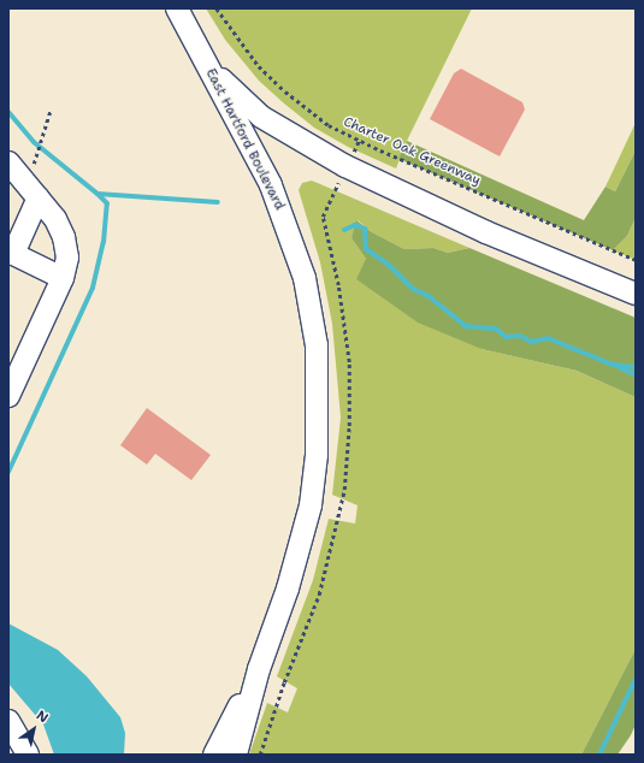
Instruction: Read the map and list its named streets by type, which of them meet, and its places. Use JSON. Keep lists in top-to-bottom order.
{
  "streets": {
    "street": ["East Hartford Boulevard"],
    "path": ["Charter Oak Greenway"]
  },
  "north": "top right"
}
